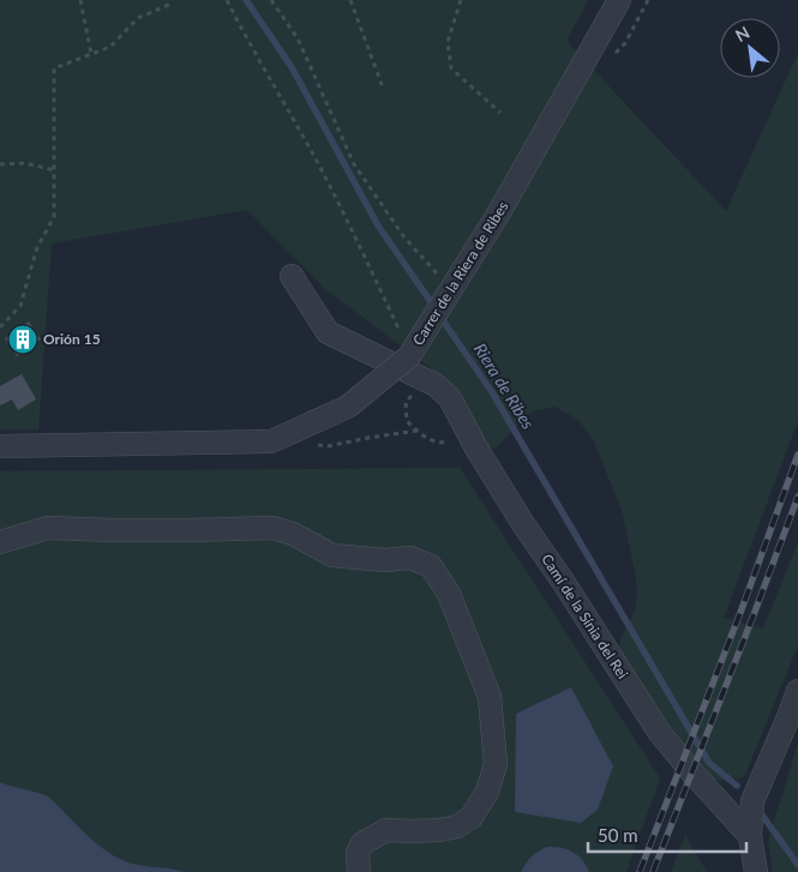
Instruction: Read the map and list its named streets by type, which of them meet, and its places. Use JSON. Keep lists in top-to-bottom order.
{
  "streets": {
    "street": ["Carrer de la Riera de Ribes", "Camí de la Sínia del Rei"]
  },
  "water": ["Riera de Ribes"],
  "places": {
    "building": ["Orión 15"]
  },
  "scale_bar": "50 m",
  "north": "top left"
}
